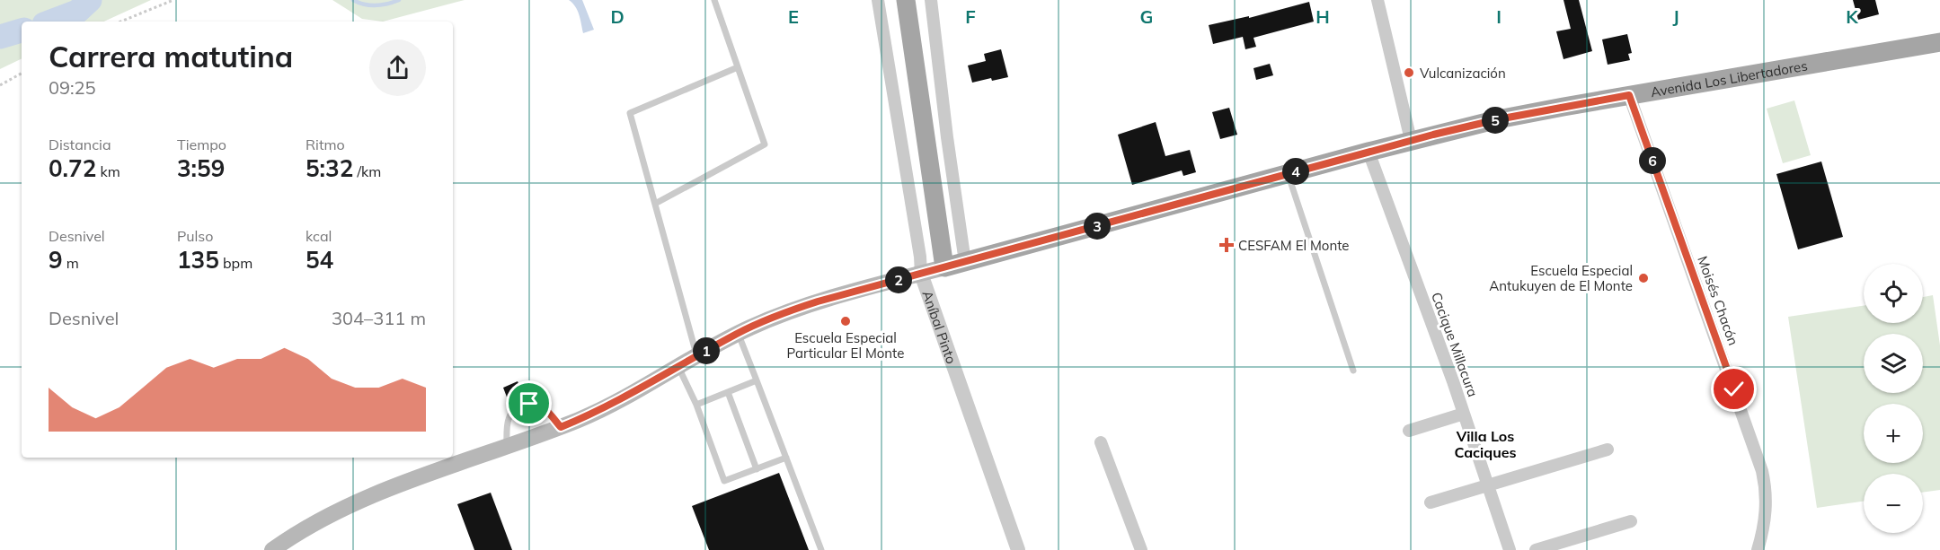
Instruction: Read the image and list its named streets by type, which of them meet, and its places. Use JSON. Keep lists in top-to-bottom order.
{
  "streets": {
    "main road": ["Avenida Los Libertadores"],
    "street": ["Moisés Chacón", "Aníbal Pinto", "Cacique Millacura"]
  },
  "crossings": [
    ["Avenida Los Libertadores", "Moisés Chacón"],
    ["Avenida Los Libertadores", "Aníbal Pinto"],
    ["Avenida Los Libertadores", "Cacique Millacura"]
  ],
  "districts": ["Villa Los Caciques"],
  "places": {
    "other": ["Vulcanización", "Escuela Especial Antukuyen de El Monte", "Escuela Especial Particular El Monte"],
    "health": ["CESFAM El Monte"]
  },
  "page": {
    "heading": ["Carrera matutina", "09:25"],
    "pins": [
      "5",
      "6",
      "4",
      "3",
      "2",
      "1"
    ],
    "stats": [
      ["Distancia", "0.72 km"],
      ["Tiempo", "3:59"],
      ["Ritmo", "5:32 /km"],
      ["Desnivel", "9 m"],
      ["Pulso", "135 bpm"],
      ["kcal", "54"]
    ],
    "map_buttons": ["+", "−"],
    "chart": ["Desnivel", "304–311 m"]
  },
  "grid": {
    "columns": [
      "D",
      "E",
      "F",
      "G",
      "H",
      "I",
      "J",
      "K"
    ]
  }
}
